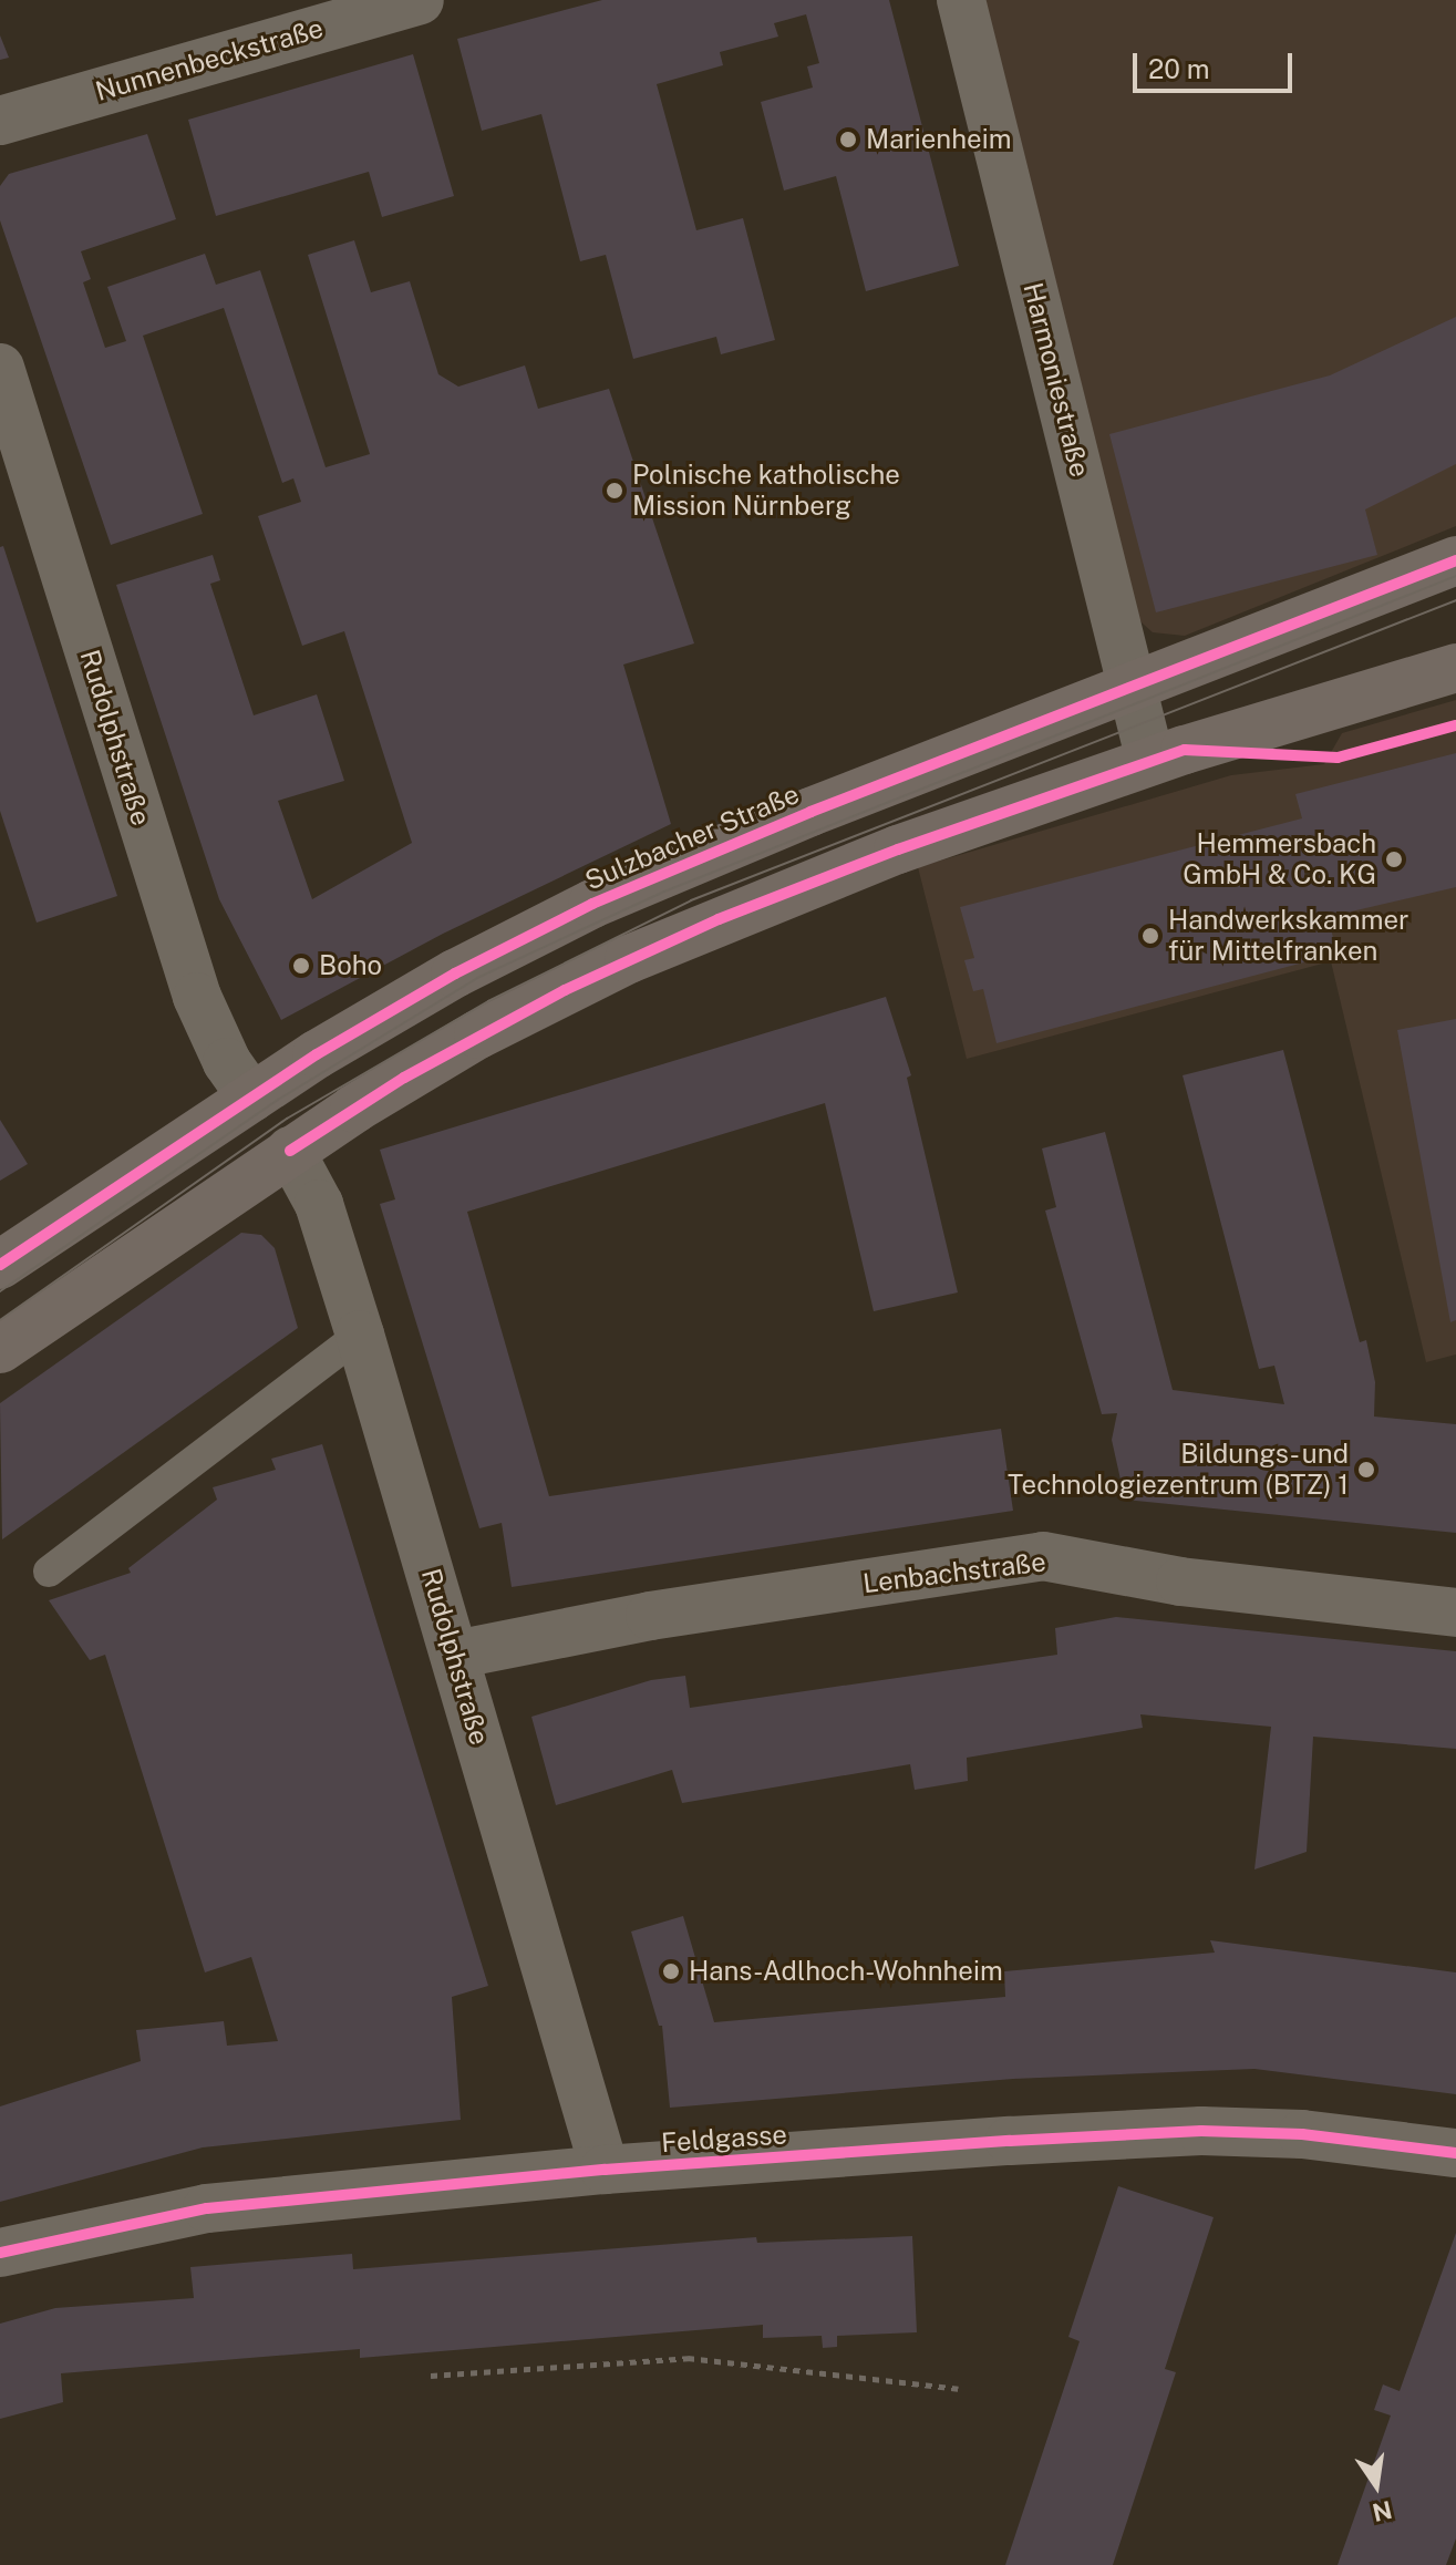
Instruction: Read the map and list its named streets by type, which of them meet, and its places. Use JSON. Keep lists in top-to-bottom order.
{
  "streets": {
    "main road": ["Sulzbacher Straße"],
    "street": [
      "Nunnenbeckstraße",
      "Harmoniestraße",
      "Rudolphstraße",
      "Lenbachstraße",
      "Feldgasse"
    ]
  },
  "crossings": [
    ["Harmoniestraße", "Sulzbacher Straße"],
    ["Rudolphstraße", "Sulzbacher Straße"],
    ["Rudolphstraße", "Lenbachstraße"],
    ["Rudolphstraße", "Feldgasse"]
  ],
  "places": [
    "Marienheim",
    "Polnische katholische Mission Nürnberg",
    "Hemmersbach GmbH & Co. KG",
    "Handwerkskammer für Mittelfranken",
    "Boho",
    "Bildungs- und Technologiezentrum (BTZ) 1",
    "Hans-Adlhoch-Wohnheim"
  ],
  "scale_bar": "20 m",
  "north": "bottom"
}
